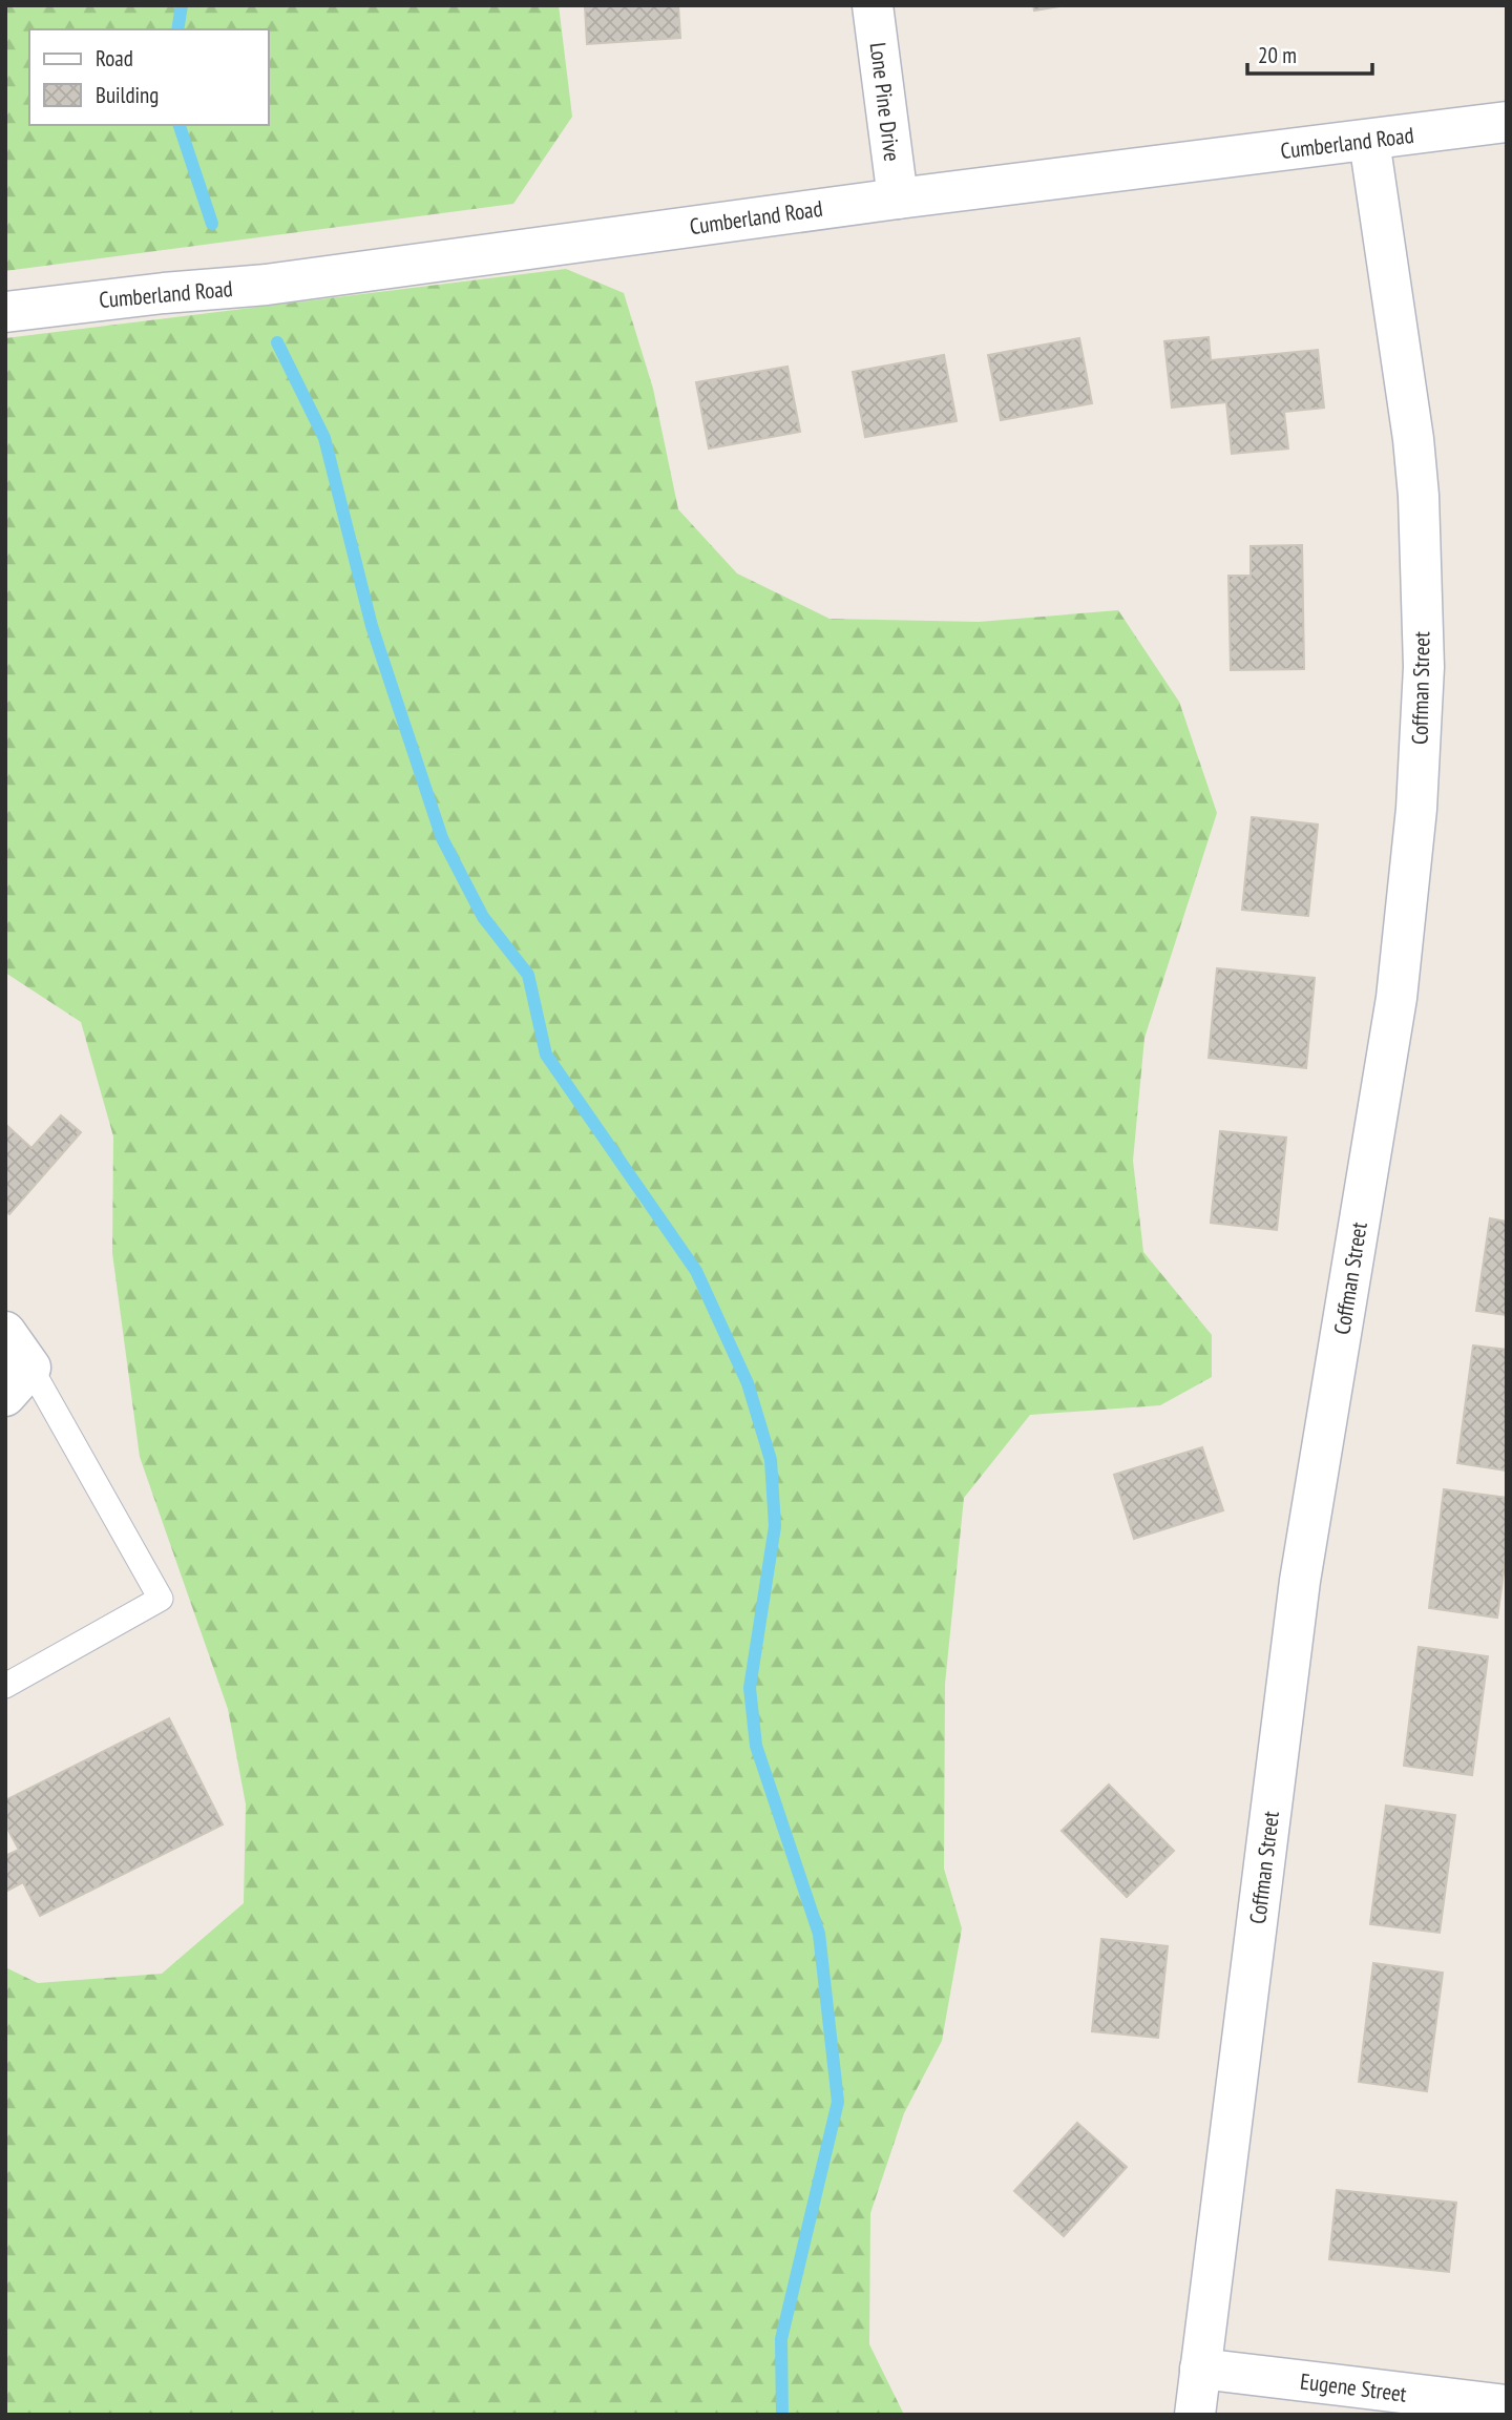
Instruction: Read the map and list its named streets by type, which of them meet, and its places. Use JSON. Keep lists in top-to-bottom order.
{
  "streets": {
    "street": [
      "Lone Pine Drive",
      "Cumberland Road",
      "Coffman Street",
      "Eugene Street"
    ]
  },
  "crossings": [
    ["Lone Pine Drive", "Cumberland Road"],
    ["Cumberland Road", "Coffman Street"],
    ["Coffman Street", "Eugene Street"]
  ],
  "legend": ["Road", "Building"],
  "scale_bar": "20 m"
}
